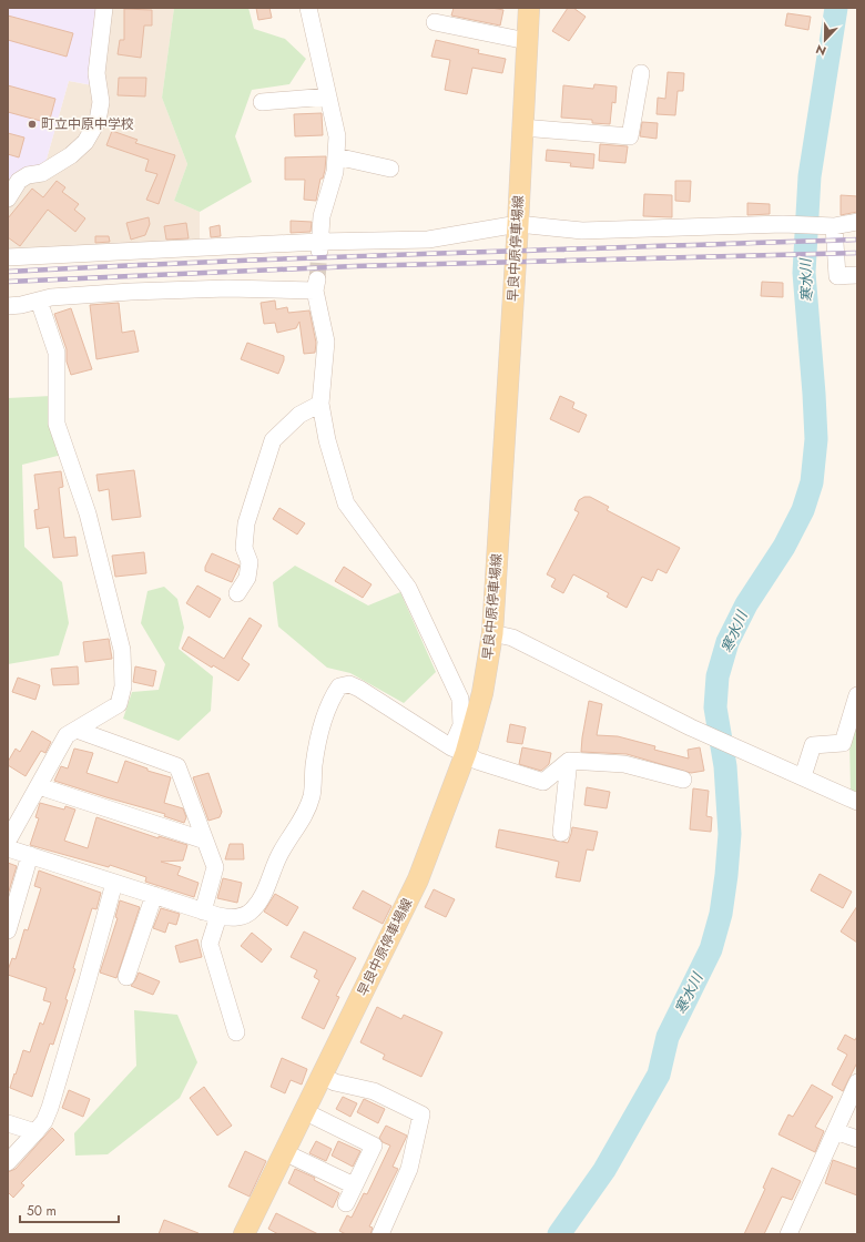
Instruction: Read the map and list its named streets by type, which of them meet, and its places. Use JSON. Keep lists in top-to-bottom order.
{
  "streets": {
    "main road": ["早良中原停車場線"]
  },
  "water": ["寒水川"],
  "places": ["町立中原中学校"],
  "scale_bar": "50 m",
  "north": "bottom"
}
